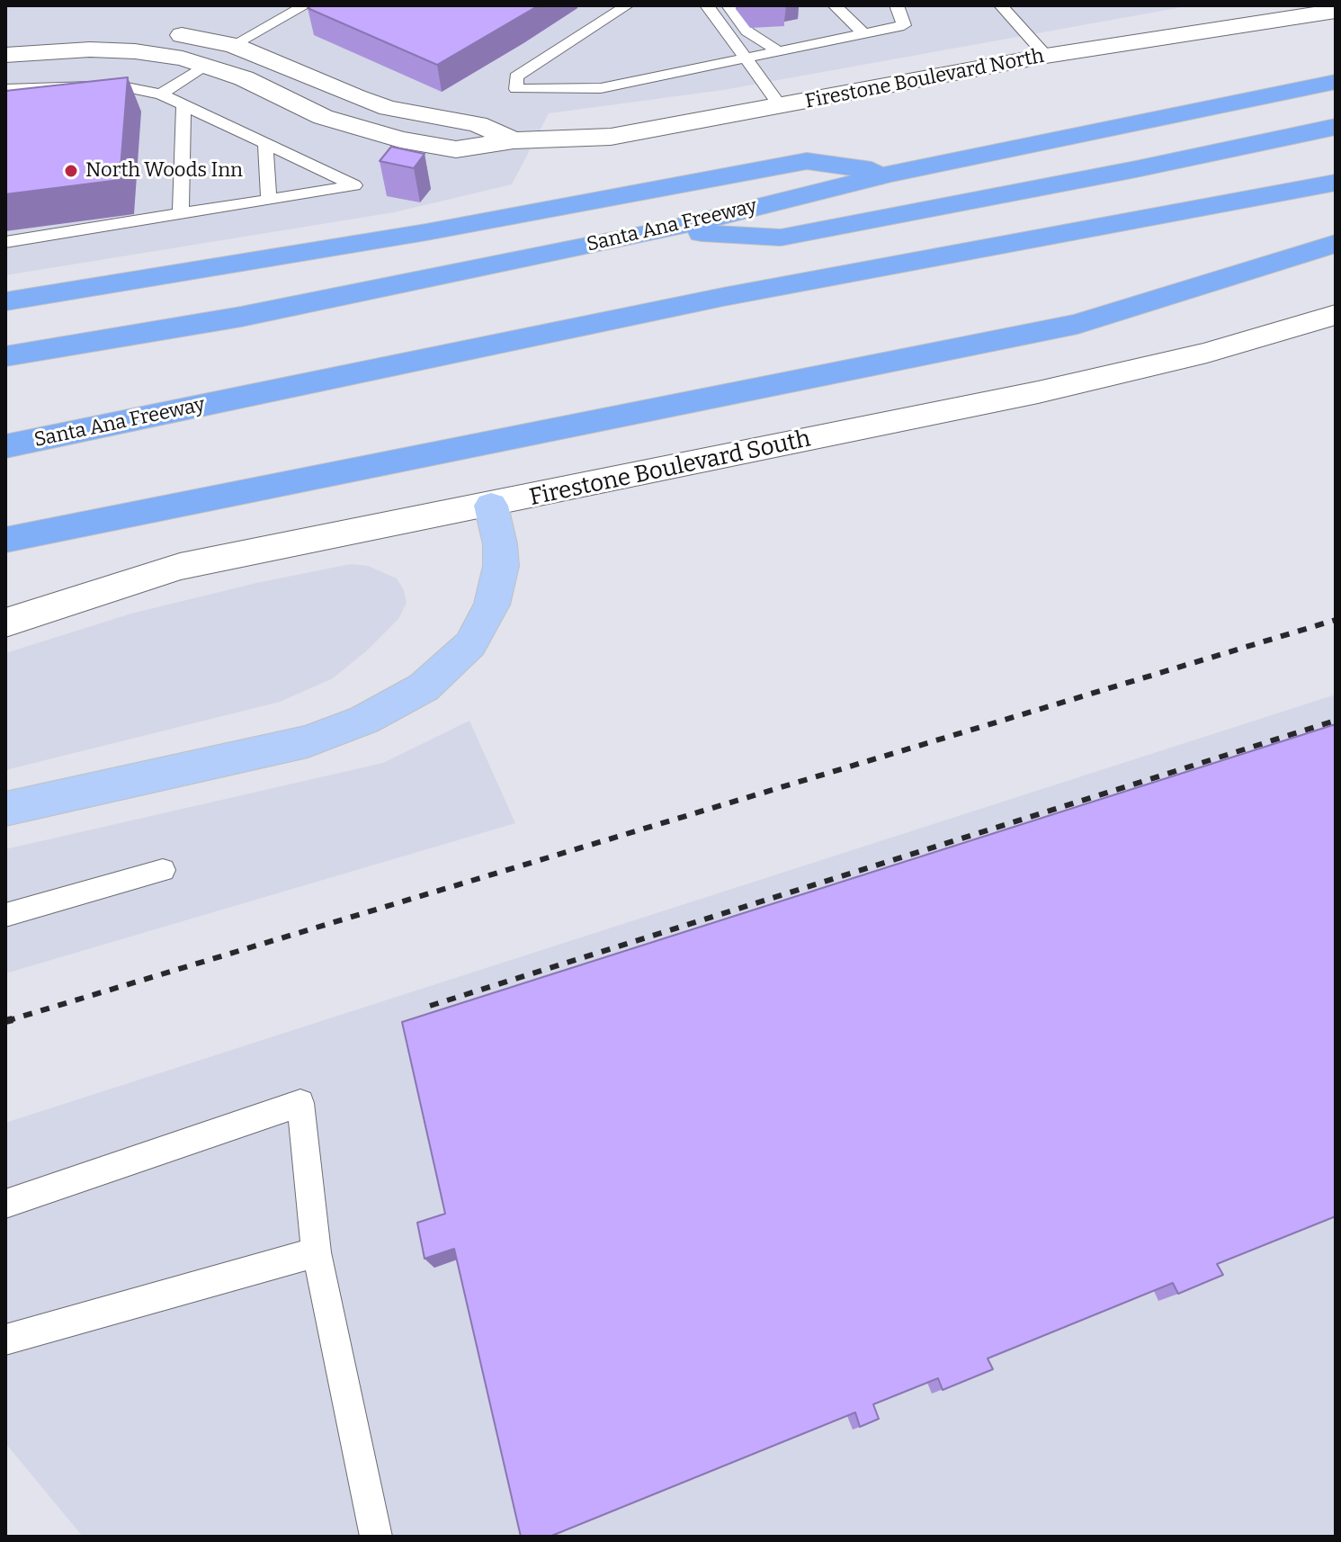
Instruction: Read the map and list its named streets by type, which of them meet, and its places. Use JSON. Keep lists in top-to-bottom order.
{
  "streets": {
    "highway": ["Santa Ana Freeway"],
    "street": ["Firestone Boulevard North", "Firestone Boulevard South"]
  },
  "places": ["North Woods Inn"]
}
